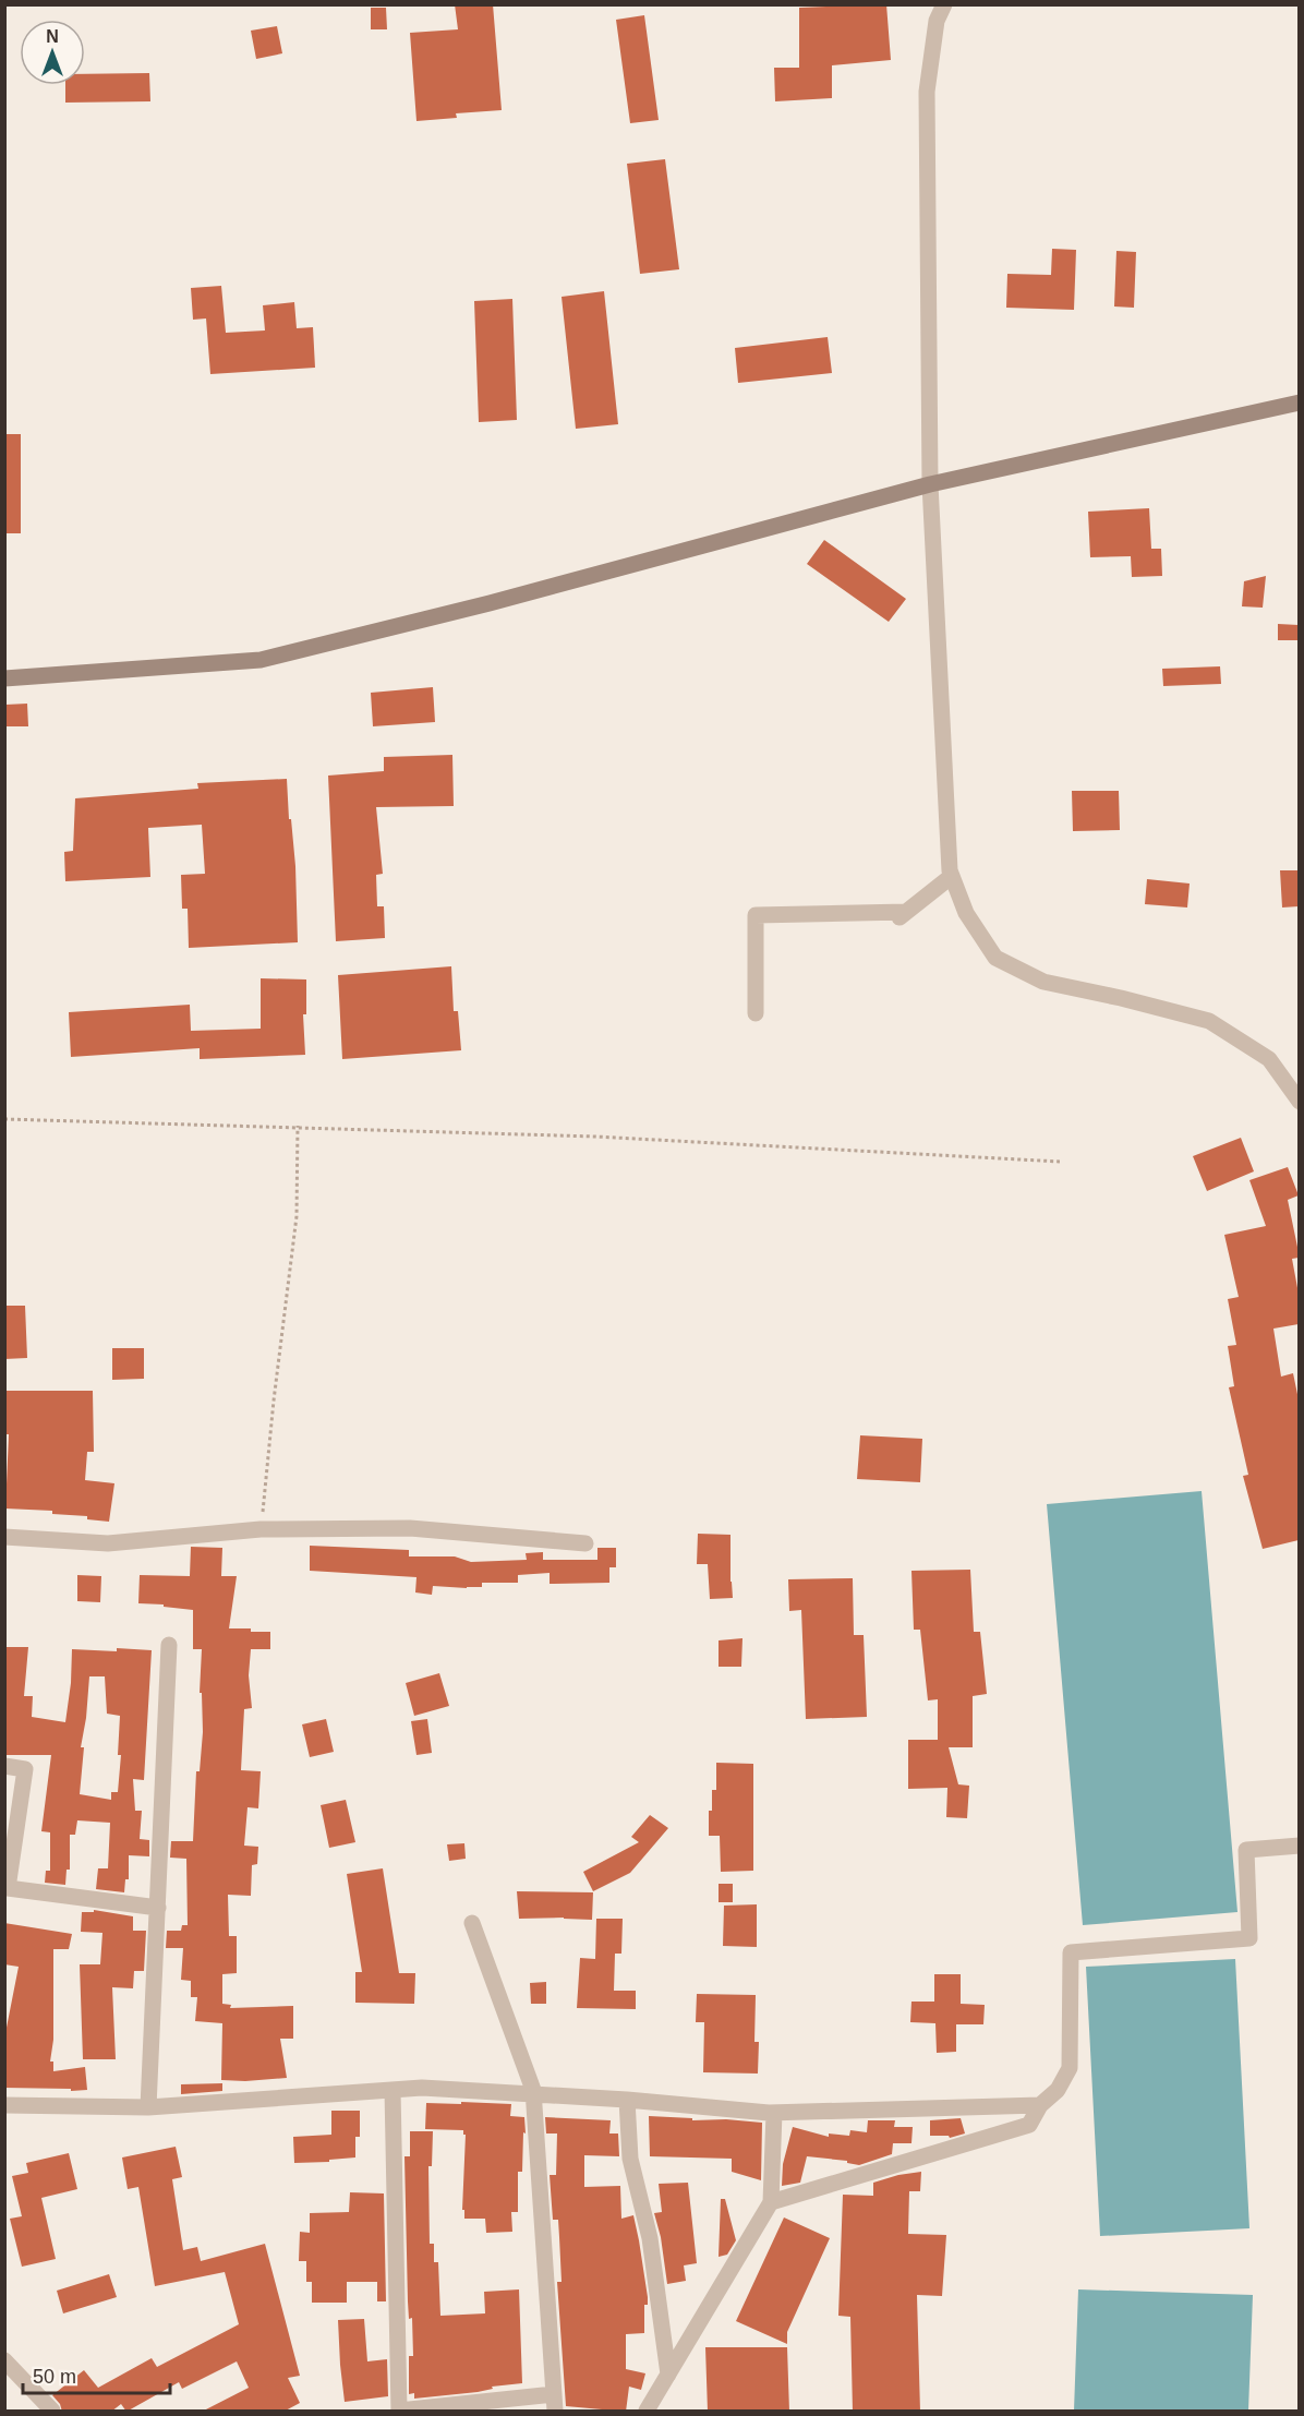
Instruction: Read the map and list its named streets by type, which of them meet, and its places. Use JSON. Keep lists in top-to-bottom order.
{
  "scale_bar": "50 m",
  "north": "top"
}
